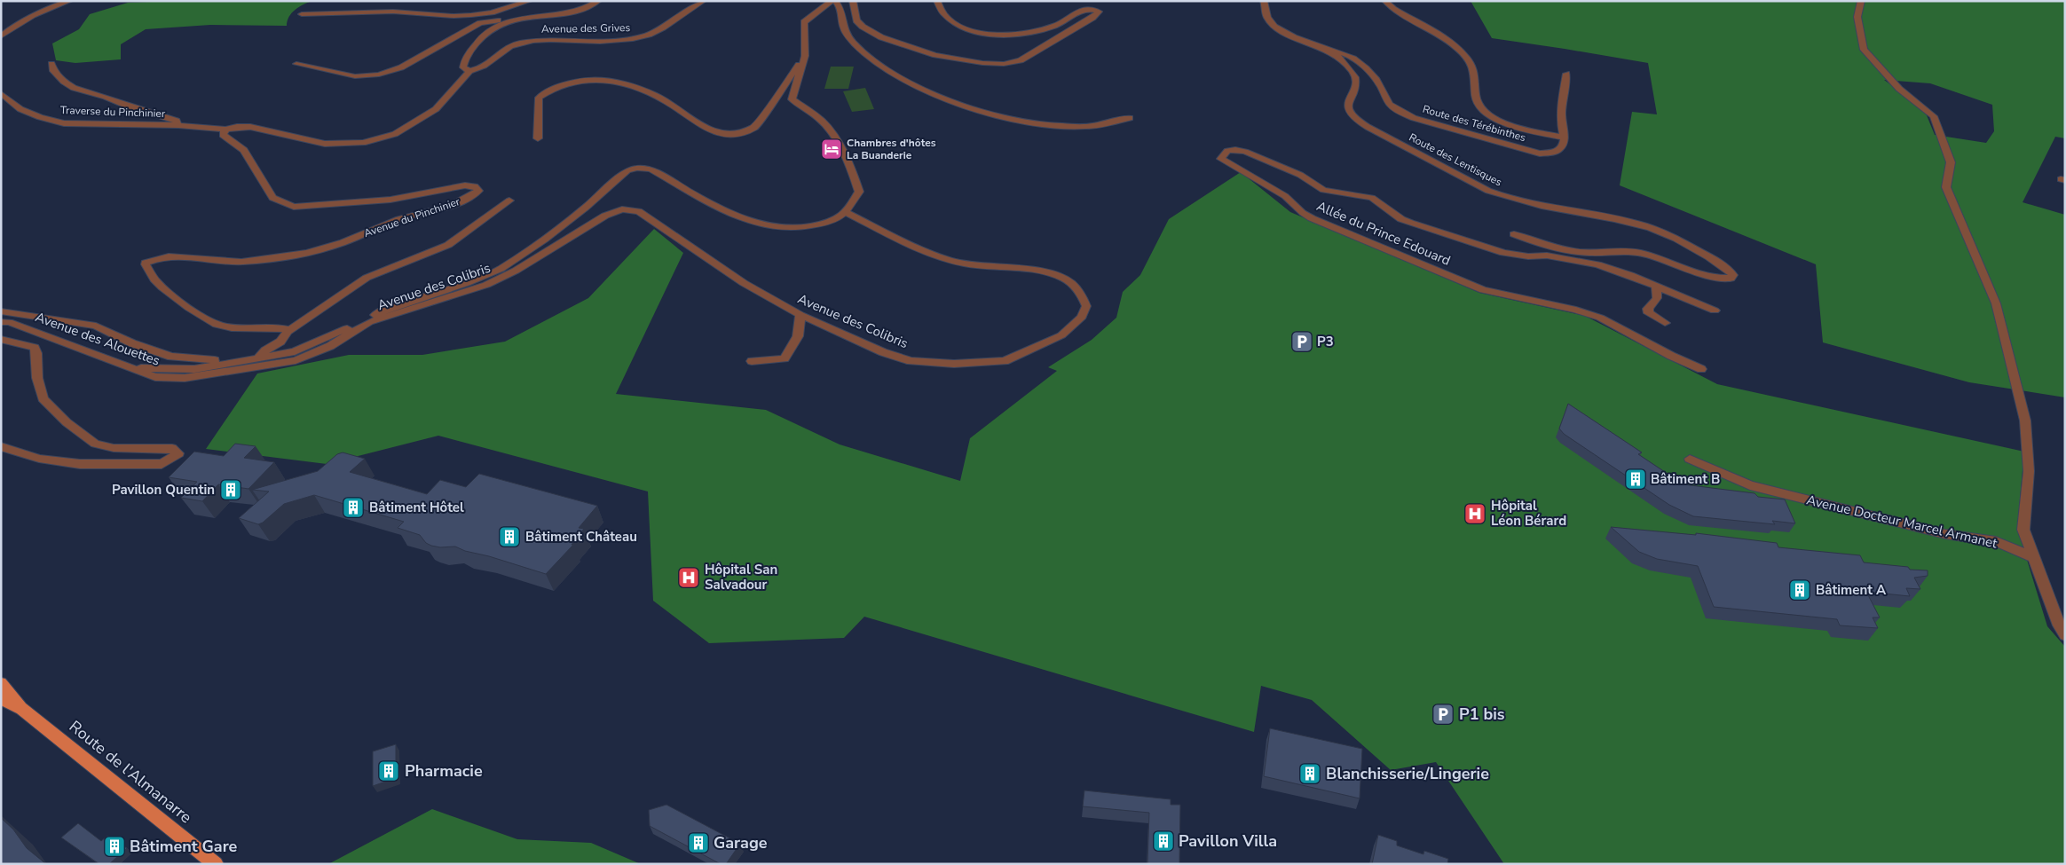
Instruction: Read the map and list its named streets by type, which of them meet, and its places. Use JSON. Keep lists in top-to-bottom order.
{
  "streets": {
    "main road": ["Route de l'Almanarre"],
    "street": [
      "Avenue des Grives",
      "Traverse du Pinchinier",
      "Route des Térébinthes",
      "Route des Lentisques",
      "Avenue du Pinchinier",
      "Allée du Prince Edouard",
      "Avenue des Colibris",
      "Avenue des Alouettes",
      "Avenue Docteur Marcel Armanet"
    ]
  },
  "crossings": [
    ["Traverse du Pinchinier", "Avenue du Pinchinier"],
    ["Route des Térébinthes", "Route des Lentisques"],
    ["Avenue des Colibris", "Avenue des Alouettes"]
  ],
  "places": {
    "hotel": ["Chambres d'hôtes La Buanderie"],
    "parking": ["P3", "P1 bis"],
    "building": [
      "Bâtiment B",
      "Pavillon Quentin",
      "Bâtiment Hôtel",
      "Bâtiment Château",
      "Bâtiment A",
      "Pharmacie",
      "Blanchisserie/Lingerie",
      "Pavillon Villa",
      "Garage",
      "Bâtiment Gare"
    ],
    "hospital": ["Hôpital Léon Bérard", "Hôpital San Salvadour"]
  }
}
